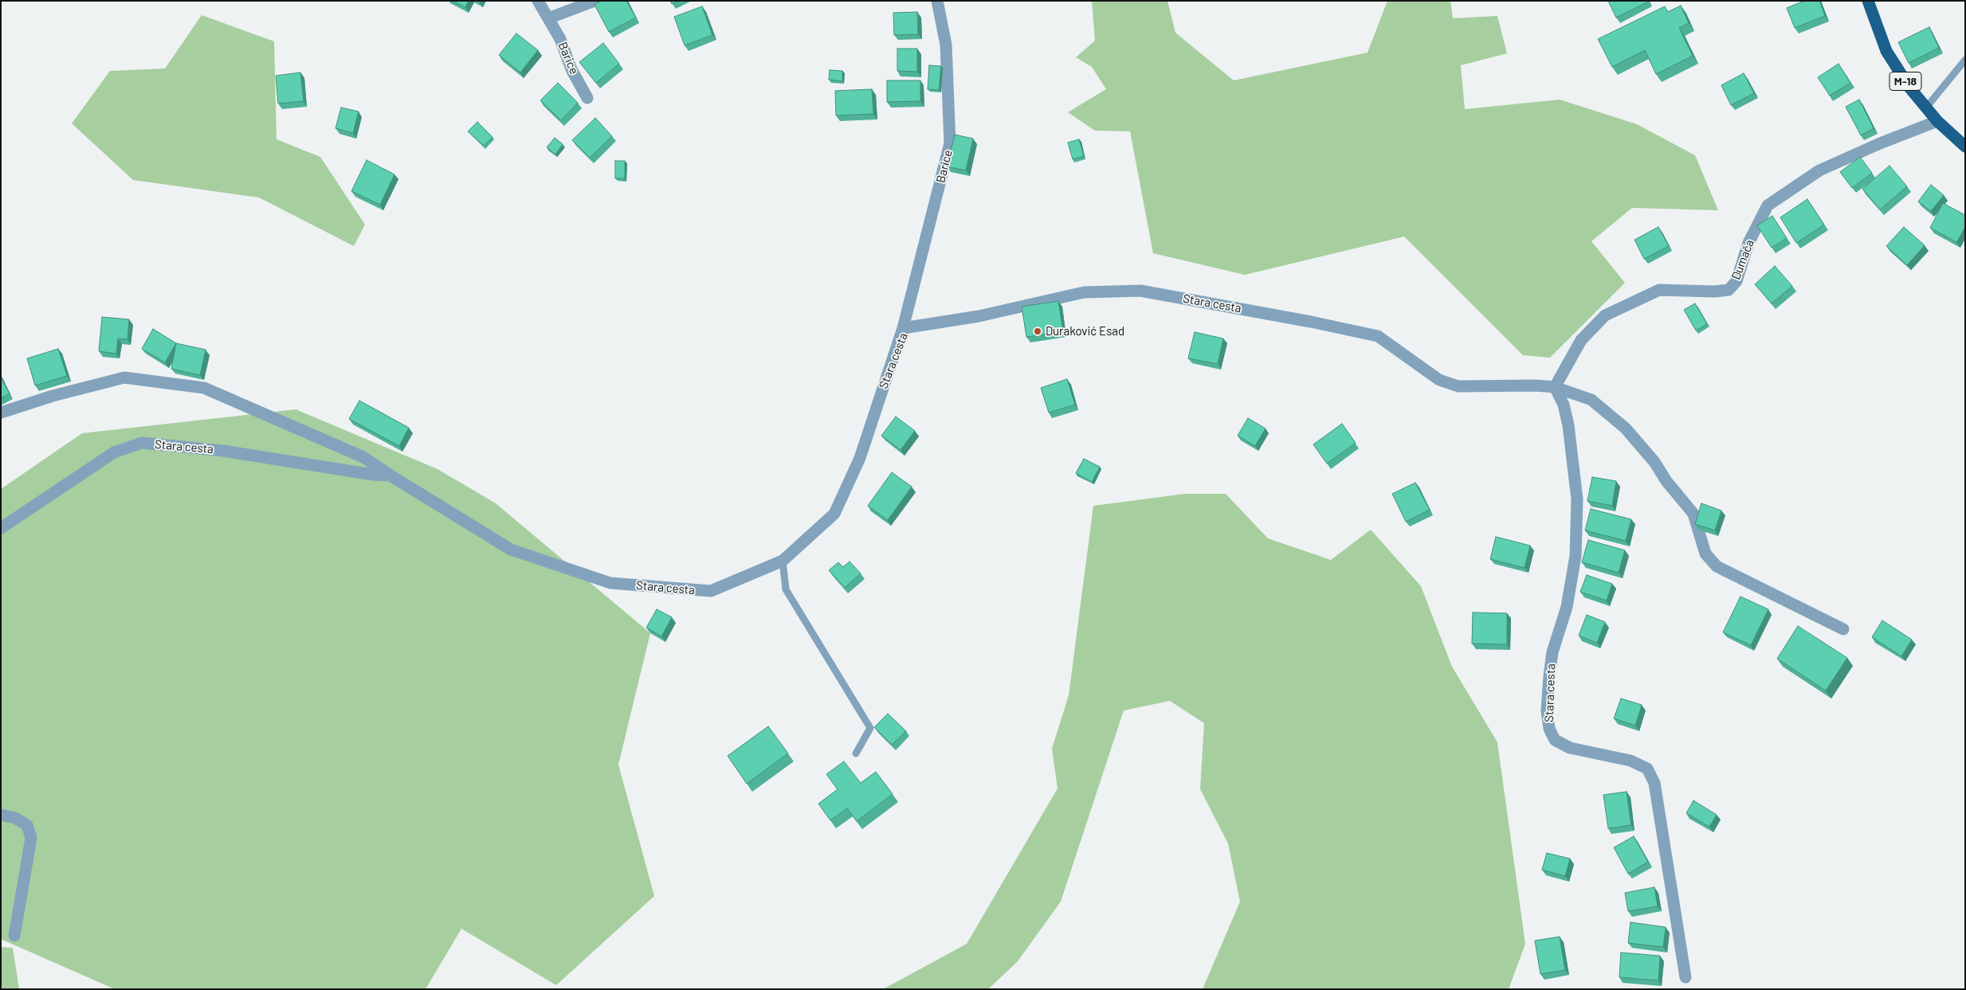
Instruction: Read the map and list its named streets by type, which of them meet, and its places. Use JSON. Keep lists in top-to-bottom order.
{
  "streets": {
    "main road": ["M-18"],
    "street": ["Barice", "Dumača", "Stara cesta"]
  },
  "crossings": [
    ["Barice", "Stara cesta"],
    ["M-18", "Dumača"],
    ["Dumača", "Stara cesta"]
  ],
  "places": ["Duraković Esad"]
}
